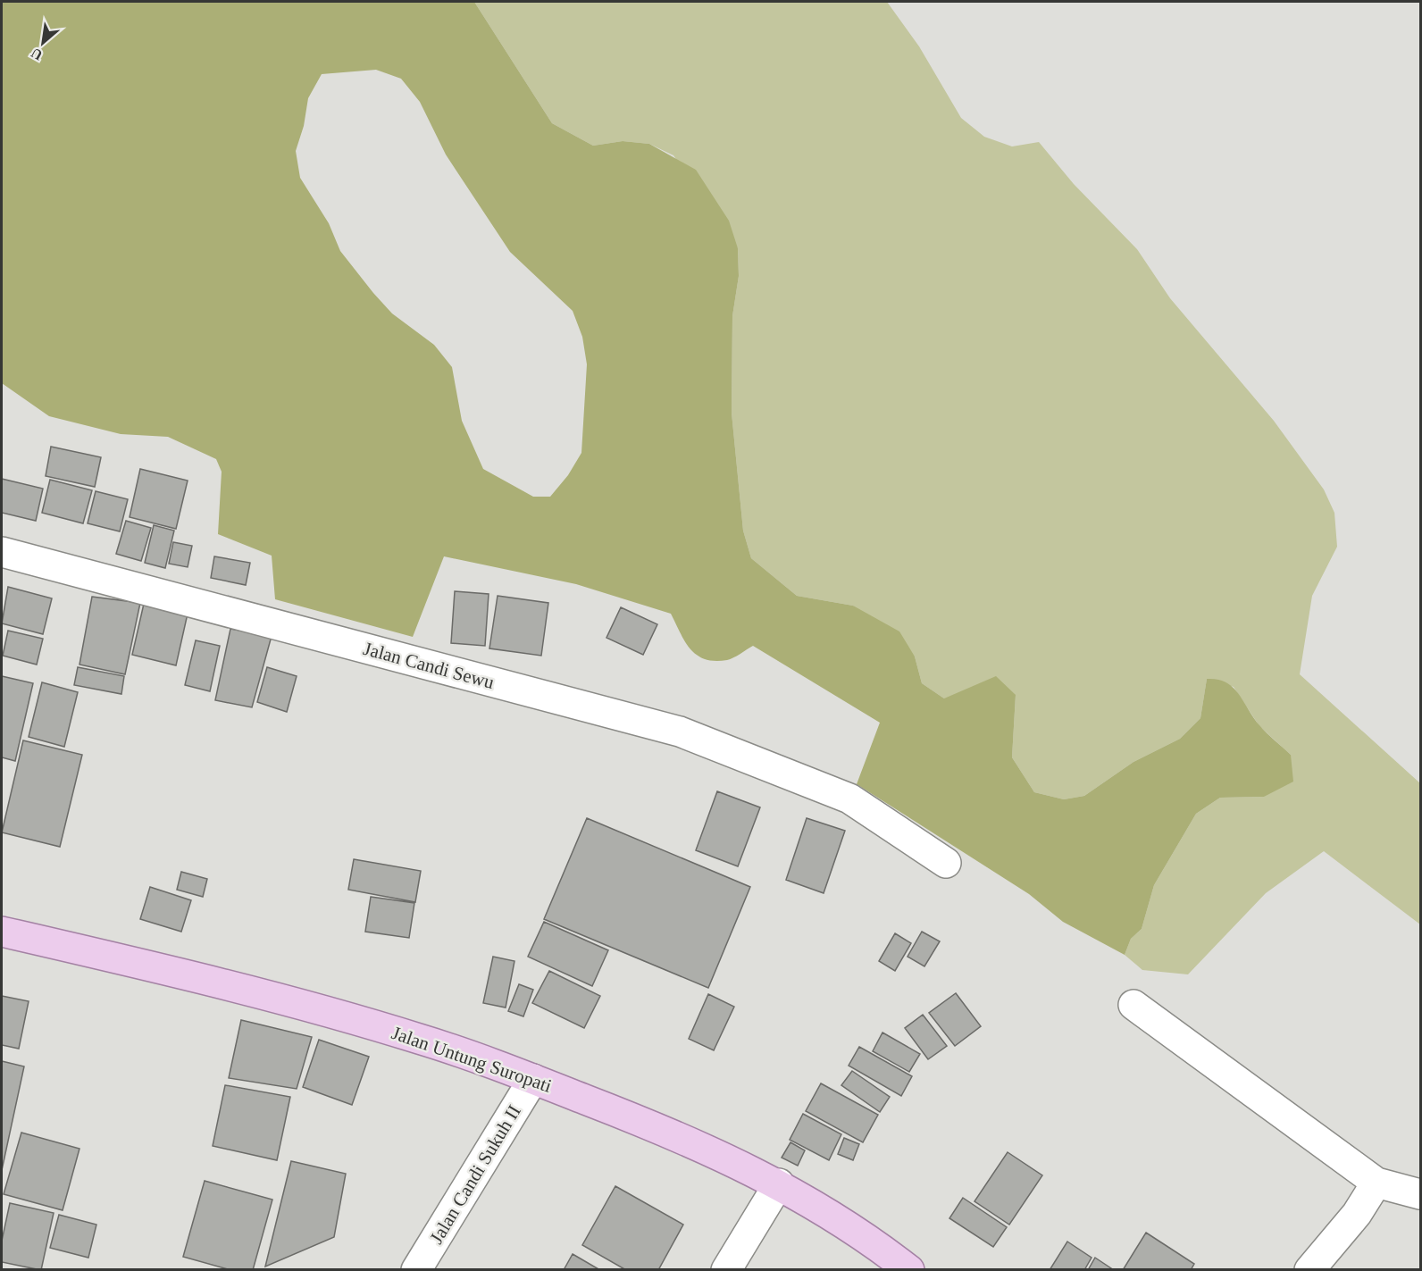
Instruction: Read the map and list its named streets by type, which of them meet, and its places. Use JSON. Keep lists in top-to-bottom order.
{
  "streets": {
    "main road": ["Jalan Untung Suropati"],
    "street": ["Jalan Candi Sewu", "Jalan Candi Sukuh II"]
  },
  "crossings": [
    ["Jalan Untung Suropati", "Jalan Candi Sukuh II"]
  ],
  "north": "bottom left"
}
